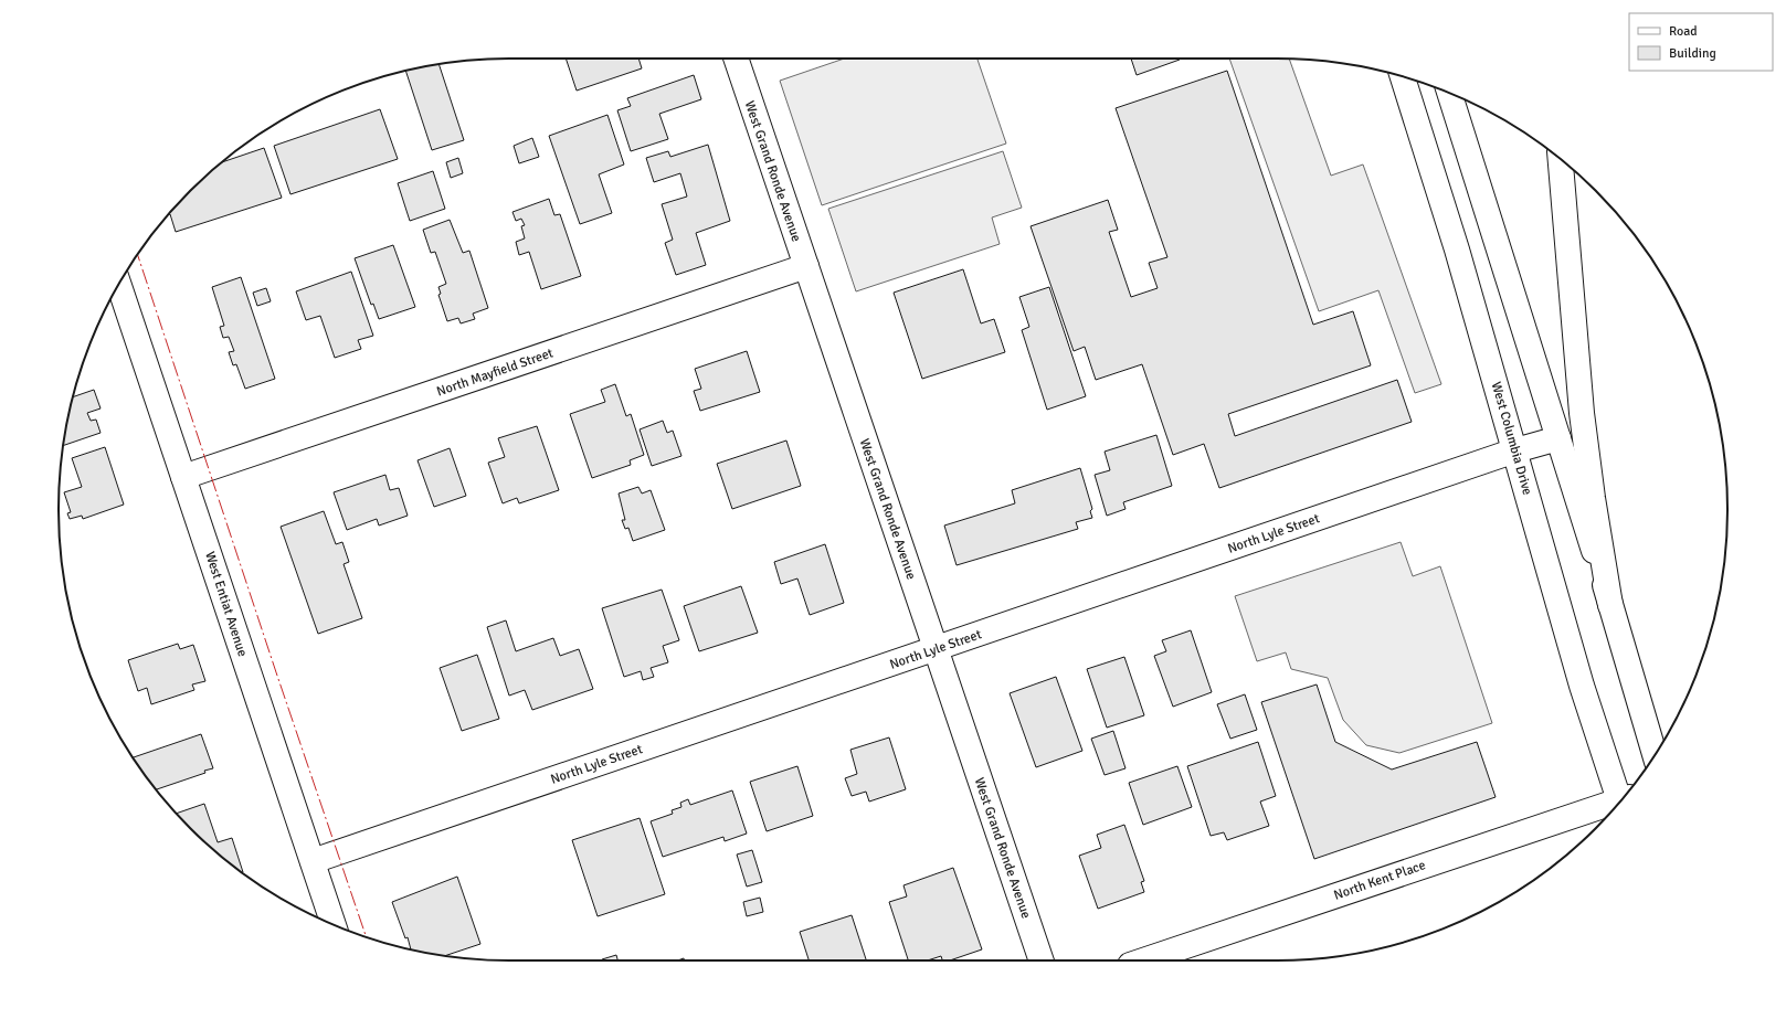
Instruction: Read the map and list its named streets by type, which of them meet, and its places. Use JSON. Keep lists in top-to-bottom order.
{
  "streets": {
    "main road": [
      "West Grand Ronde Avenue",
      "North Mayfield Street",
      "West Columbia Drive",
      "North Lyle Street",
      "West Entiat Avenue",
      "North Kent Place"
    ]
  },
  "crossings": [
    ["West Grand Ronde Avenue", "North Mayfield Street"],
    ["West Grand Ronde Avenue", "North Lyle Street"],
    ["North Mayfield Street", "West Entiat Avenue"],
    ["West Columbia Drive", "North Lyle Street"],
    ["North Lyle Street", "West Entiat Avenue"]
  ],
  "legend": ["Road", "Building"]
}
